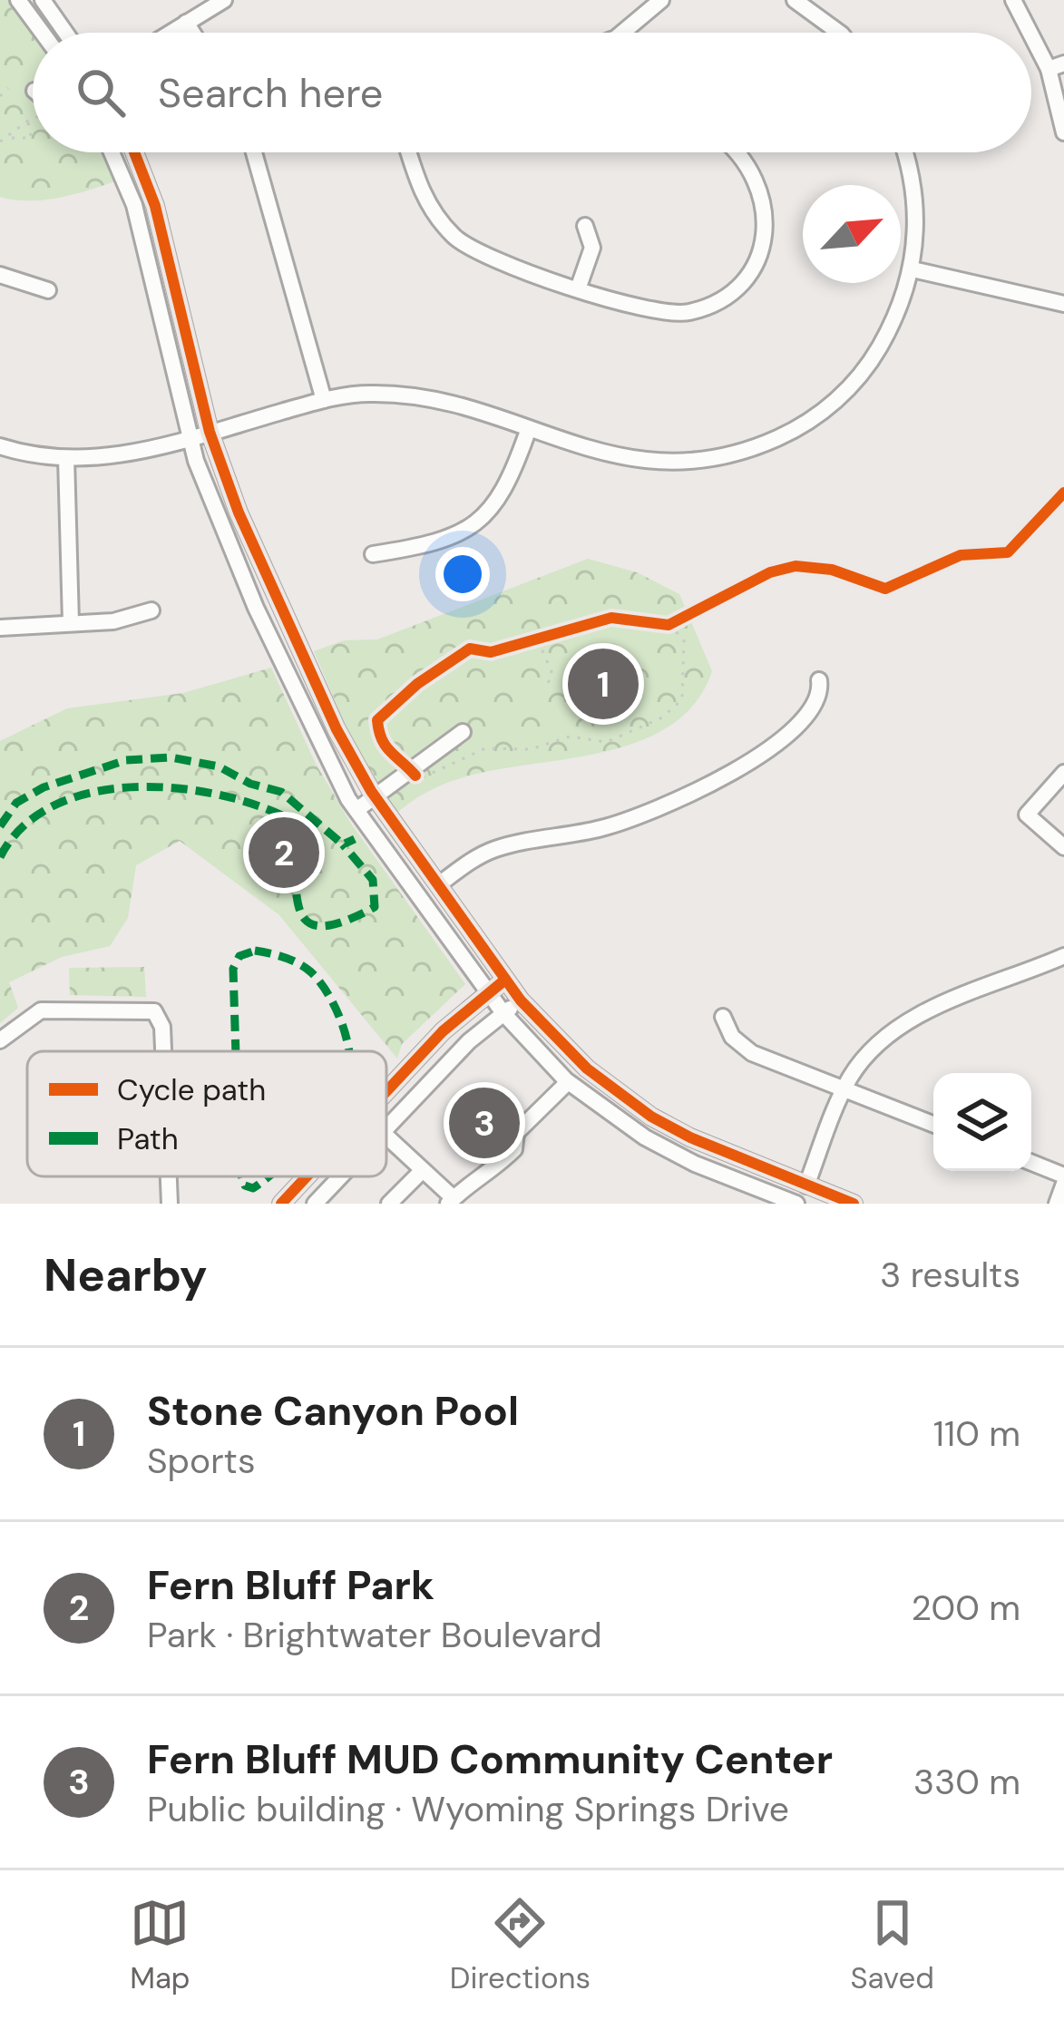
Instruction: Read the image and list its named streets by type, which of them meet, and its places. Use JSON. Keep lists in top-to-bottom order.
{
  "legend": ["Cycle path", "Path"],
  "north": "top right",
  "page": {
    "search": "Search here",
    "pins": ["1", "2", "3"],
    "heading": ["Nearby", "3 results"],
    "list": [
      {
        "mark": "1",
        "name": "Stone Canyon Pool",
        "note": "Sports",
        "value": "110 m"
      },
      {
        "mark": "2",
        "name": "Fern Bluff Park",
        "note": "Park · Brightwater Boulevard",
        "value": "200 m"
      },
      {
        "mark": "3",
        "name": "Fern Bluff MUD Community Center",
        "note": "Public building · Wyoming Springs Drive",
        "value": "330 m"
      }
    ],
    "nav": ["Map", "Directions", "Saved"]
  }
}
